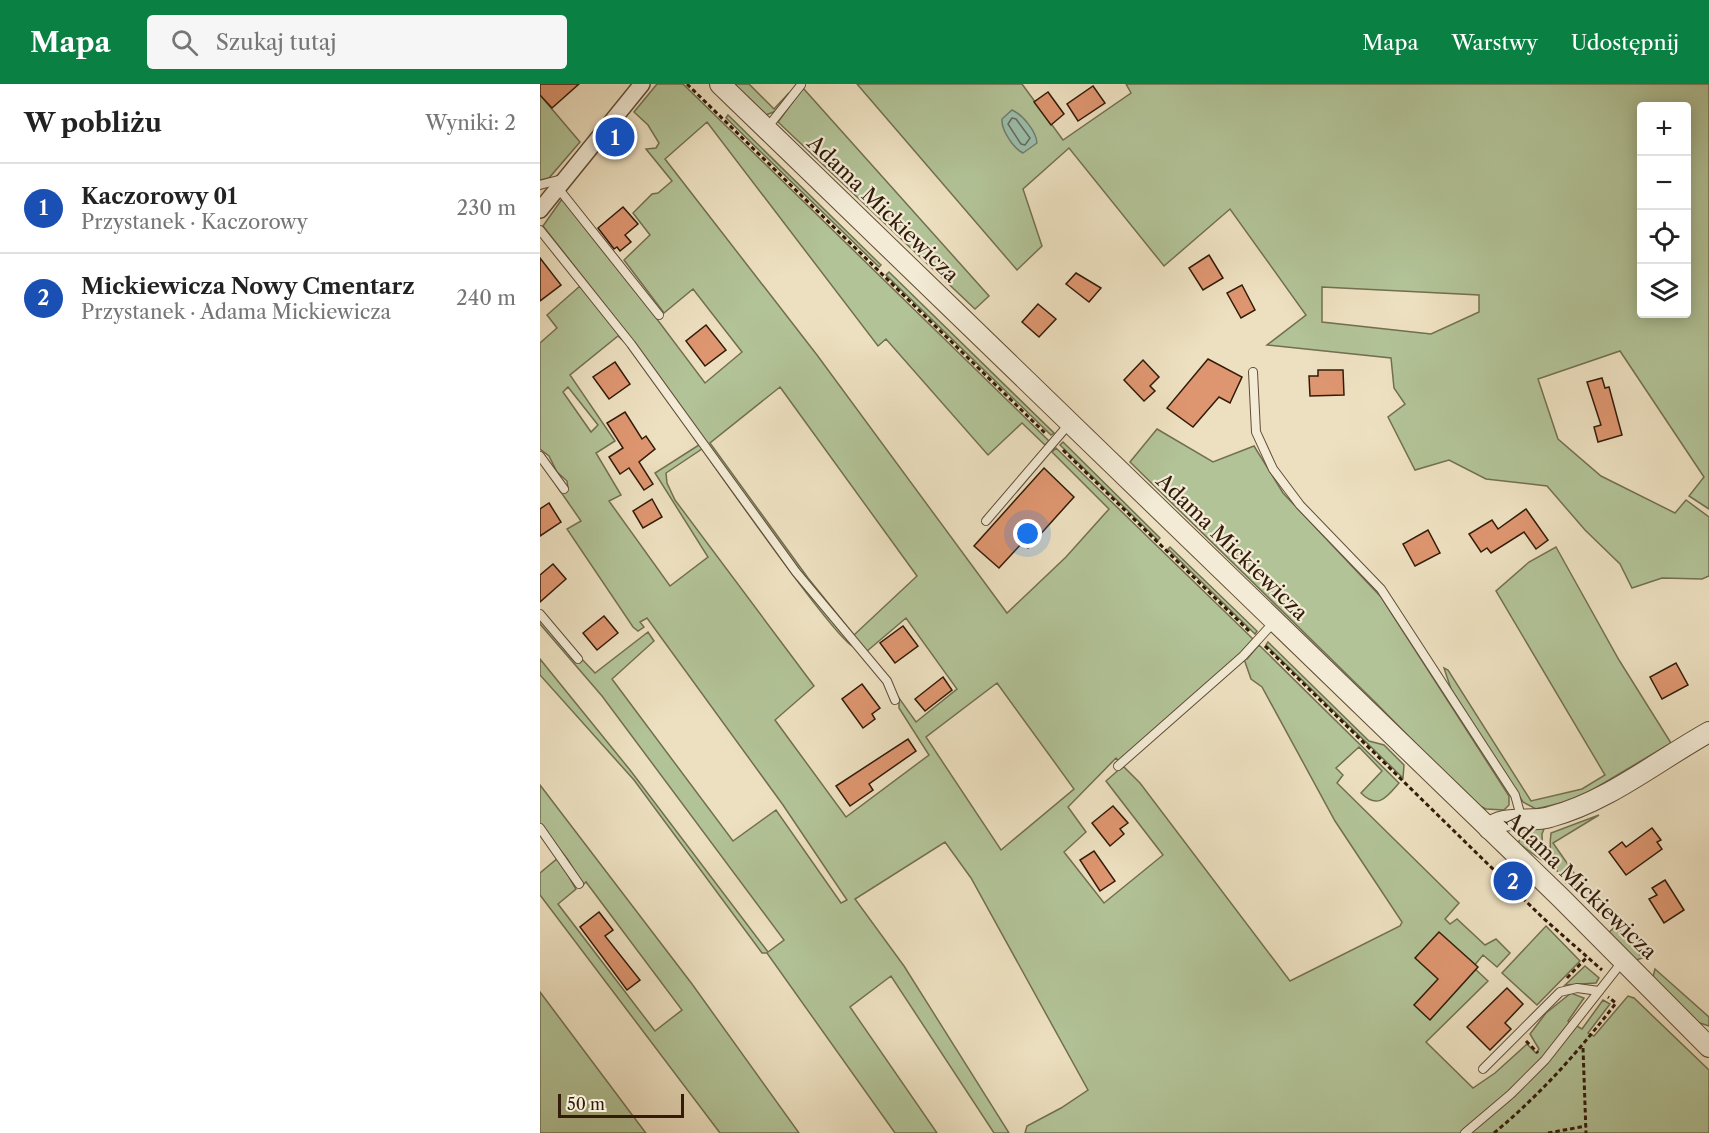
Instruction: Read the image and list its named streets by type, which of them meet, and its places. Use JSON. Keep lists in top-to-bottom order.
{
  "streets": {
    "street": ["Adama Mickiewicza"]
  },
  "scale_bar": "50 m",
  "page": {
    "header": "Mapa",
    "search": "Szukaj tutaj",
    "nav": ["Mapa", "Warstwy", "Udostępnij"],
    "heading": ["W pobliżu", "Wyniki: 2"],
    "map_buttons": ["+", "−"],
    "pins": ["1", "2"],
    "list": [
      {
        "mark": "1",
        "name": "Kaczorowy 01",
        "note": "Przystanek · Kaczorowy",
        "value": "230 m"
      },
      {
        "mark": "2",
        "name": "Mickiewicza Nowy Cmentarz",
        "note": "Przystanek · Adama Mickiewicza",
        "value": "240 m"
      }
    ],
    "scale": "50 m"
  }
}
